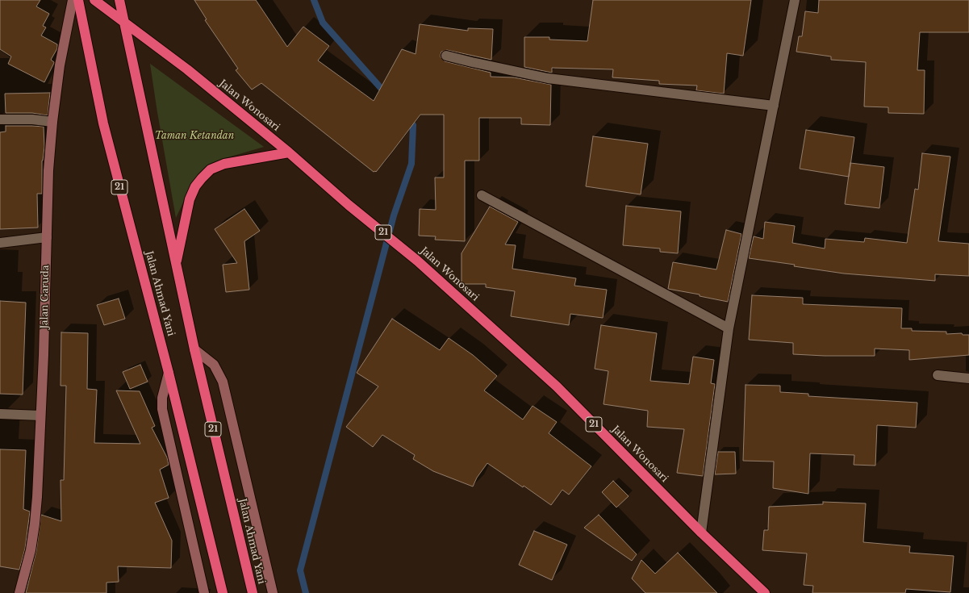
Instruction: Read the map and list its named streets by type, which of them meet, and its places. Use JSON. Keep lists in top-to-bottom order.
{
  "streets": {
    "highway": ["Jalan Wonosari", "21", "Jalan Ahmad Yani"],
    "street": ["Jalan Garuda"]
  },
  "crossings": [
    ["Jalan Wonosari", "21"],
    ["Jalan Wonosari", "Jalan Ahmad Yani"],
    ["21", "Jalan Ahmad Yani"]
  ],
  "parks": ["Taman Ketandan"]
}
